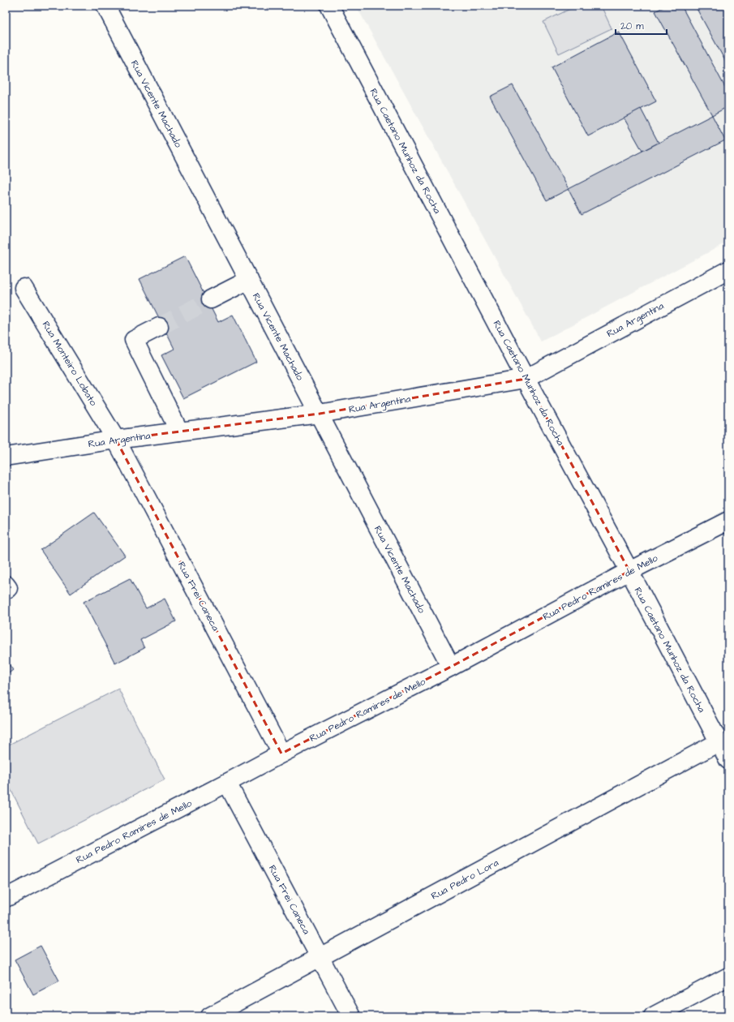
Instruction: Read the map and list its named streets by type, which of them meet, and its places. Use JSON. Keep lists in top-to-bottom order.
{
  "streets": {
    "street": [
      "Rua Vicente Machado",
      "Rua Caetano Munhoz da Rocha",
      "Rua Argentina",
      "Rua Monteiro Lobato",
      "Rua Pedro Ramires de Mello",
      "Rua Frei Caneca",
      "Rua Pedro Lora"
    ]
  },
  "crossings": [
    ["Rua Vicente Machado", "Rua Argentina"],
    ["Rua Vicente Machado", "Rua Pedro Ramires de Mello"],
    ["Rua Caetano Munhoz da Rocha", "Rua Argentina"],
    ["Rua Caetano Munhoz da Rocha", "Rua Pedro Ramires de Mello"],
    ["Rua Caetano Munhoz da Rocha", "Rua Pedro Lora"],
    ["Rua Argentina", "Rua Monteiro Lobato"],
    ["Rua Argentina", "Rua Frei Caneca"],
    ["Rua Monteiro Lobato", "Rua Frei Caneca"],
    ["Rua Pedro Ramires de Mello", "Rua Frei Caneca"],
    ["Rua Frei Caneca", "Rua Pedro Lora"]
  ],
  "scale_bar": "20 m"
}
